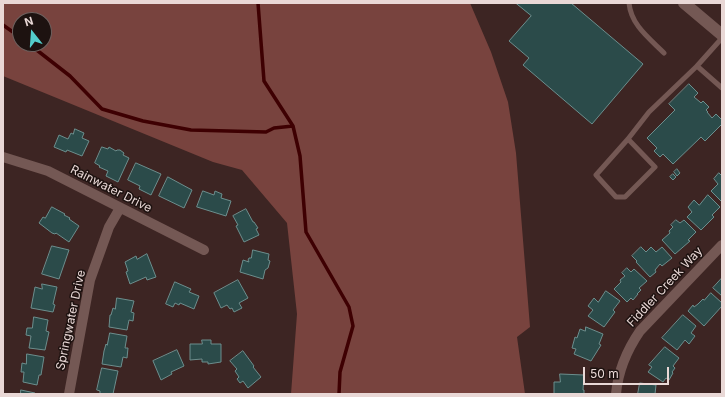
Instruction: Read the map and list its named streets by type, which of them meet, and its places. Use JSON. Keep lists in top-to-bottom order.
{
  "streets": {
    "street": ["Rainwater Drive", "Fiddler Creek Way", "Springwater Drive"]
  },
  "crossings": [
    ["Rainwater Drive", "Springwater Drive"]
  ],
  "scale_bar": "50 m",
  "north": "top"
}
